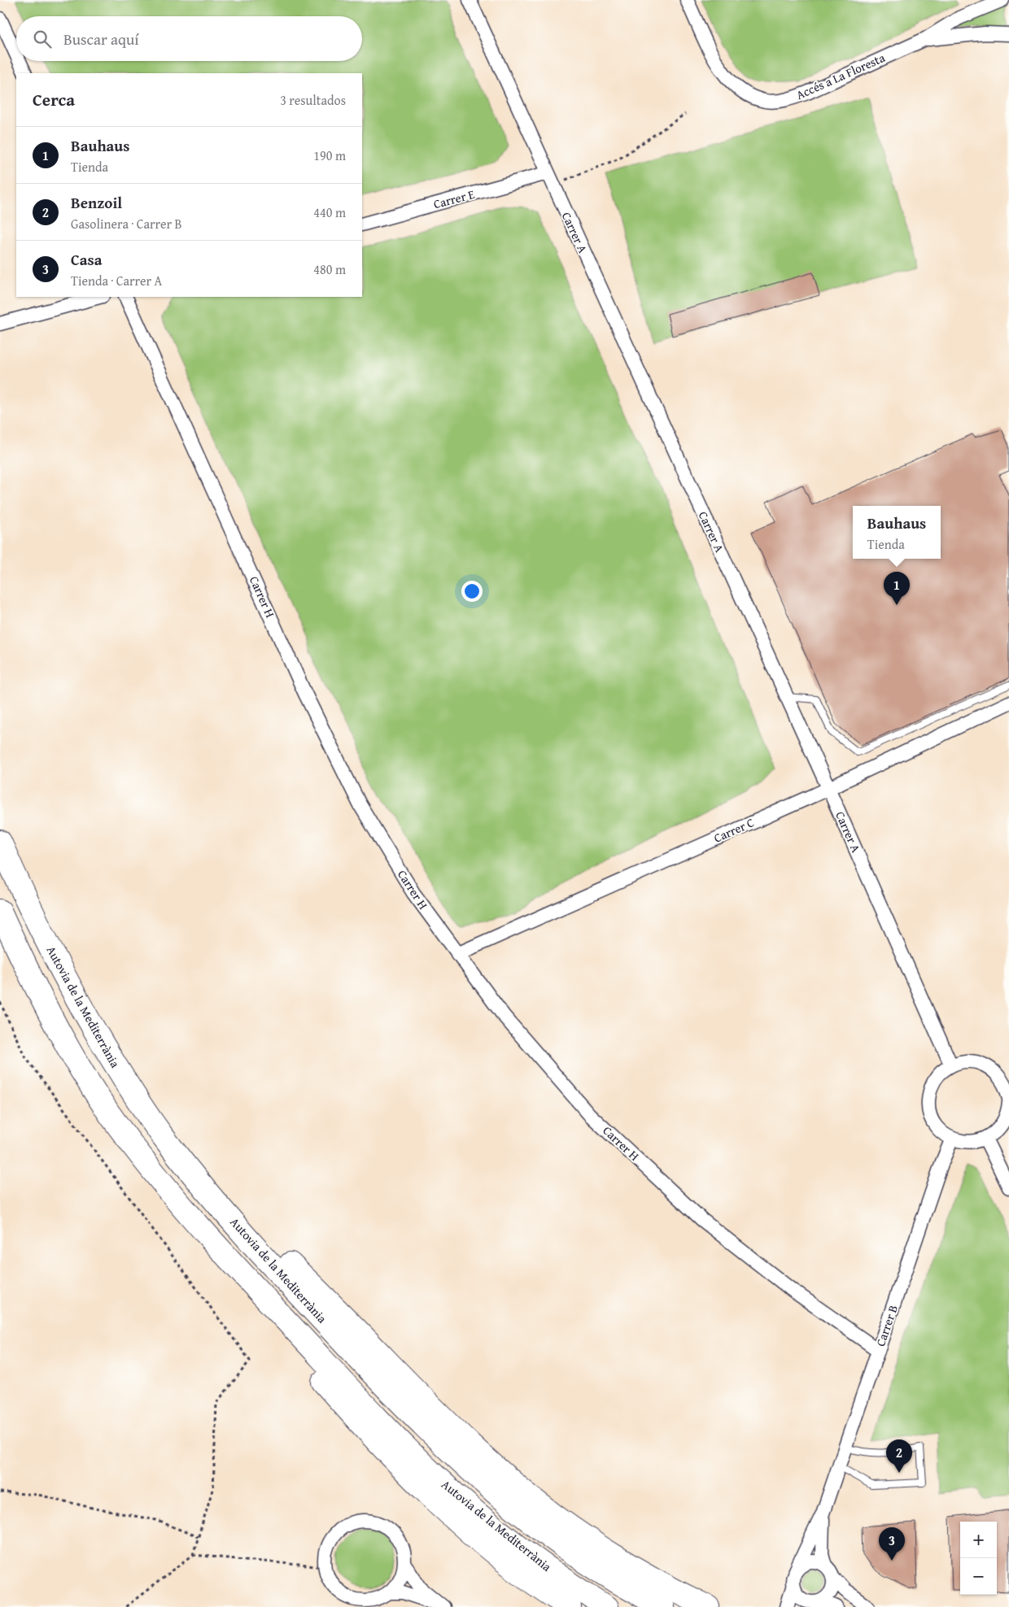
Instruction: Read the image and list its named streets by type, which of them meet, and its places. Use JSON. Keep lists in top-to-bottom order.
{
  "streets": {
    "highway": ["Autovia de la Mediterrània"],
    "street": [
      "Accés a La Floresta",
      "Carrer E",
      "Carrer A",
      "Carrer H",
      "Carrer C",
      "Carrer B"
    ]
  },
  "crossings": [
    ["Carrer E", "Carrer A"],
    ["Carrer A", "Carrer C"],
    ["Carrer H", "Carrer C"],
    ["Carrer H", "Carrer B"]
  ],
  "page": {
    "search": "Buscar aquí",
    "heading": ["Cerca", "3 resultados"],
    "list": [
      {
        "mark": "1",
        "name": "Bauhaus",
        "note": "Tienda",
        "value": "190 m"
      },
      {
        "mark": "2",
        "name": "Benzoil",
        "note": "Gasolinera · Carrer B",
        "value": "440 m"
      },
      {
        "mark": "3",
        "name": "Casa",
        "note": "Tienda · Carrer A",
        "value": "480 m"
      }
    ],
    "popup": ["Bauhaus", "Tienda"],
    "pins": ["1", "2", "3"],
    "map_buttons": ["+", "−"]
  }
}
